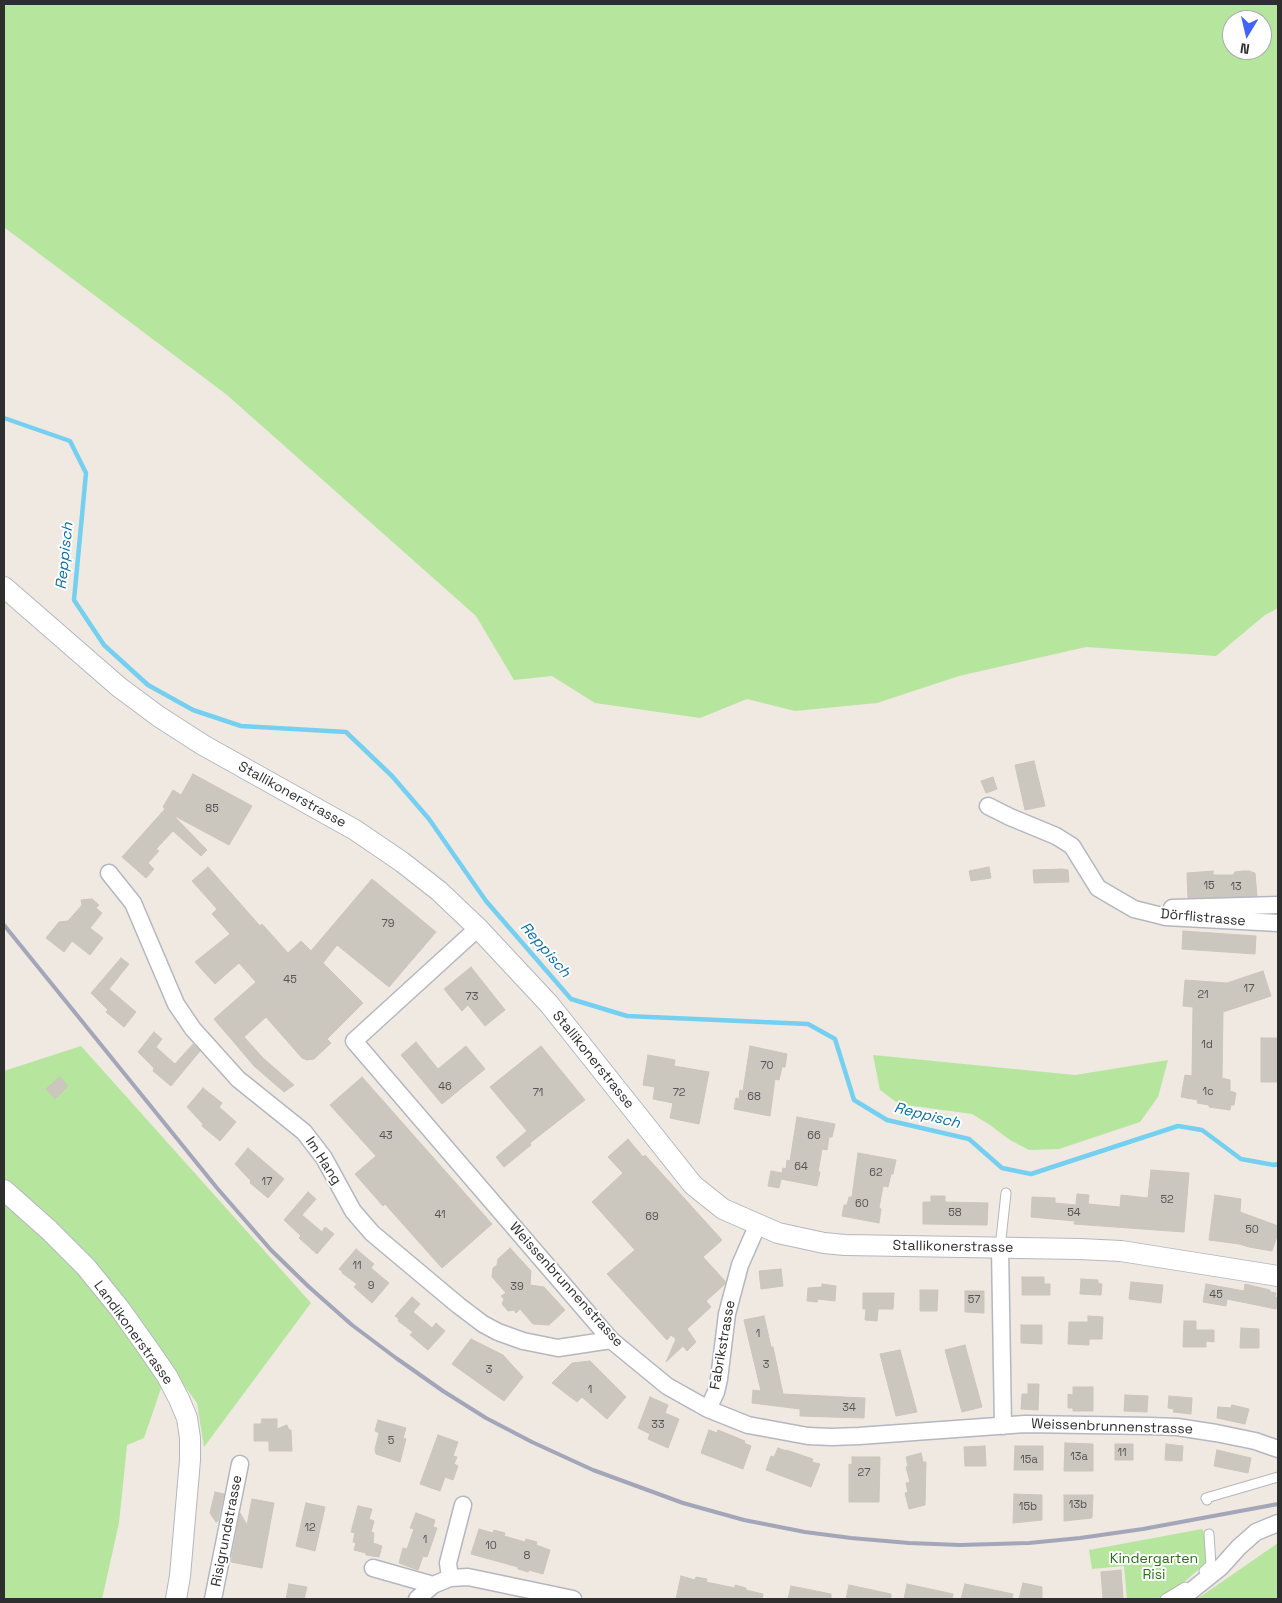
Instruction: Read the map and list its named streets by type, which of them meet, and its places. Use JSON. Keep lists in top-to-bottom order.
{
  "streets": {
    "street": [
      "Stallikonerstrasse",
      "Dörflistrasse",
      "Im Hang",
      "Weissenbrunnenstrasse",
      "Landikonerstrasse",
      "Fabrikstrasse",
      "Risigrundstrasse"
    ]
  },
  "crossings": [
    ["Stallikonerstrasse", "Weissenbrunnenstrasse"],
    ["Stallikonerstrasse", "Fabrikstrasse"],
    ["Im Hang", "Weissenbrunnenstrasse"],
    ["Weissenbrunnenstrasse", "Fabrikstrasse"]
  ],
  "water": ["Reppisch"],
  "parks": ["Kindergarten Risi"],
  "house_numbers": [
    "85",
    "15",
    "13",
    "79",
    "45",
    "17",
    "21",
    "73",
    "1d",
    "70",
    "46",
    "1c",
    "71",
    "72",
    "68",
    "43",
    "66",
    "64",
    "62",
    "17",
    "52",
    "60",
    "58",
    "54",
    "41",
    "69",
    "50",
    "11",
    "9",
    "39",
    "45",
    "57",
    "1",
    "3",
    "3",
    "1",
    "34",
    "33",
    "5",
    "11",
    "13a",
    "15a",
    "27",
    "13b",
    "15b",
    "12",
    "1",
    "10",
    "8"
  ],
  "north": "bottom"
}
